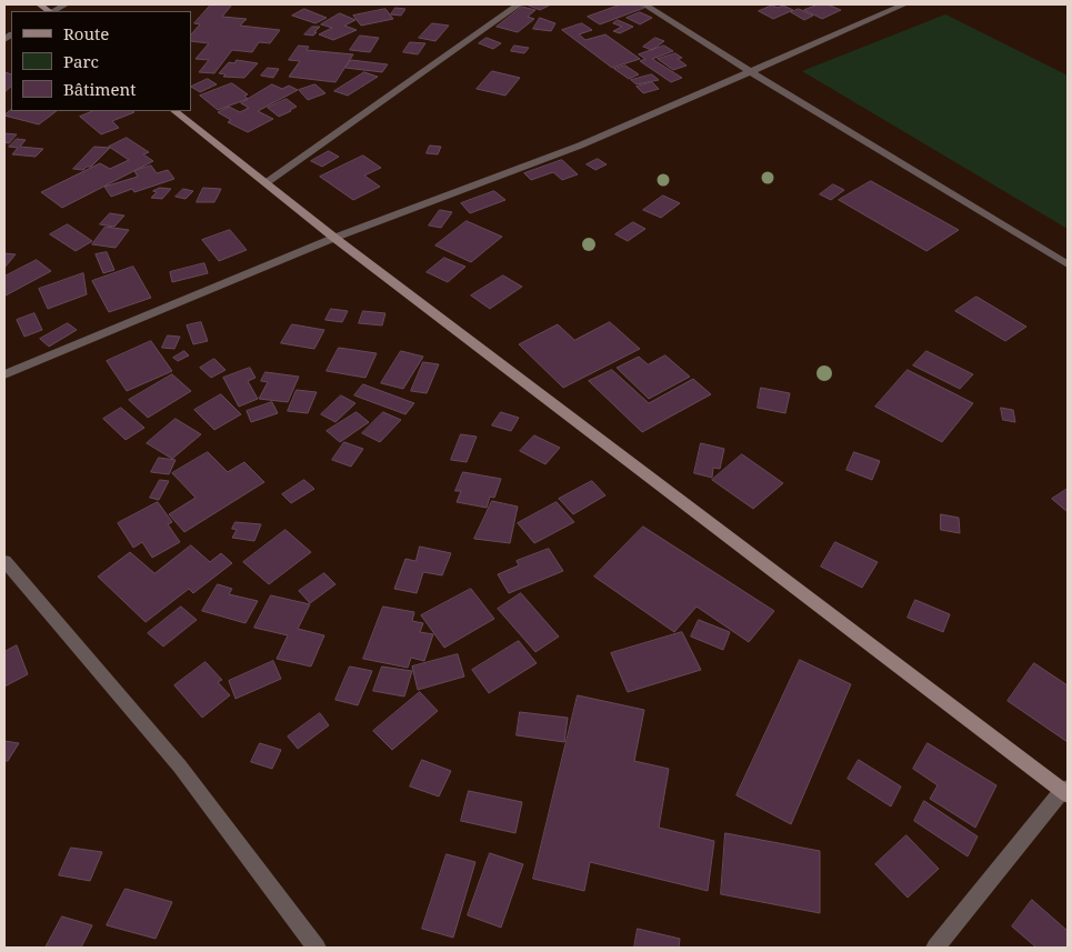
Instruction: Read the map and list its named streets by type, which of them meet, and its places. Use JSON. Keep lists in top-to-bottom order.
{
  "legend": ["Route", "Parc", "Bâtiment"]
}
